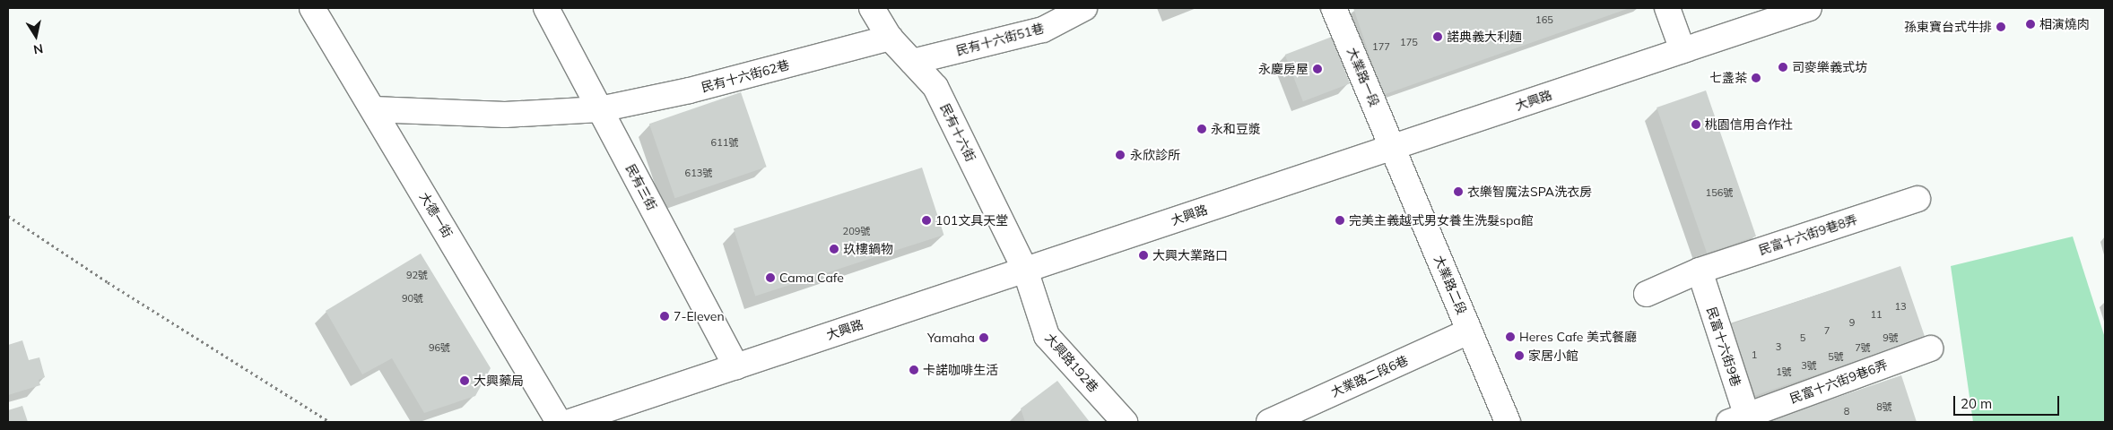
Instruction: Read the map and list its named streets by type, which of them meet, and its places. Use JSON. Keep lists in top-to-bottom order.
{
  "streets": {
    "street": [
      "民有十六街51巷",
      "民有十六街62巷",
      "大業路一段",
      "大興路",
      "民有十六街",
      "民有三街",
      "大德一街",
      "民富十六街9巷8弄",
      "大業路二段",
      "民富十六街9巷",
      "大興路192巷",
      "大業路二段6巷",
      "民富十六街9巷6弄"
    ]
  },
  "crossings": [
    ["民有十六街51巷", "民有十六街"],
    ["民有十六街62巷", "民有十六街"],
    ["民有十六街62巷", "民有三街"],
    ["民有十六街62巷", "大德一街"],
    ["大業路一段", "大興路"],
    ["大業路一段", "大業路二段"],
    ["大興路", "民有十六街"],
    ["大興路", "民有三街"],
    ["大興路", "大業路二段"],
    ["大興路", "大興路192巷"],
    ["民有十六街", "大興路192巷"],
    ["民富十六街9巷8弄", "民富十六街9巷"],
    ["大業路二段", "大業路二段6巷"],
    ["民富十六街9巷", "民富十六街9巷6弄"]
  ],
  "places": [
    "相演燒肉",
    "孫東寶台式牛排",
    "諾典義大利麵",
    "司麥樂義式坊",
    "永慶房屋",
    "七盞茶",
    "桃園信用合作社",
    "永和豆漿",
    "永欣診所",
    "衣樂智魔法SPA洗衣房",
    "101文具天堂",
    "完美主義越式男女養生洗髮spa館",
    "玖樓鍋物",
    "大興大業路口",
    "Cama Cafe",
    "7-Eleven",
    "Heres Cafe 美式餐廳",
    "Yamaha",
    "家居小館",
    "卡諾咖啡生活",
    "大興藥局"
  ],
  "house_numbers": [
    "165",
    "175",
    "177",
    "611號",
    "613號",
    "156號",
    "209號",
    "92號",
    "90號",
    "13",
    "11",
    "9",
    "7",
    "5",
    "9號",
    "3",
    "96號",
    "7號",
    "1",
    "5號",
    "3號",
    "1號",
    "8號",
    "8"
  ],
  "scale_bar": "20 m",
  "north": "bottom"
}
